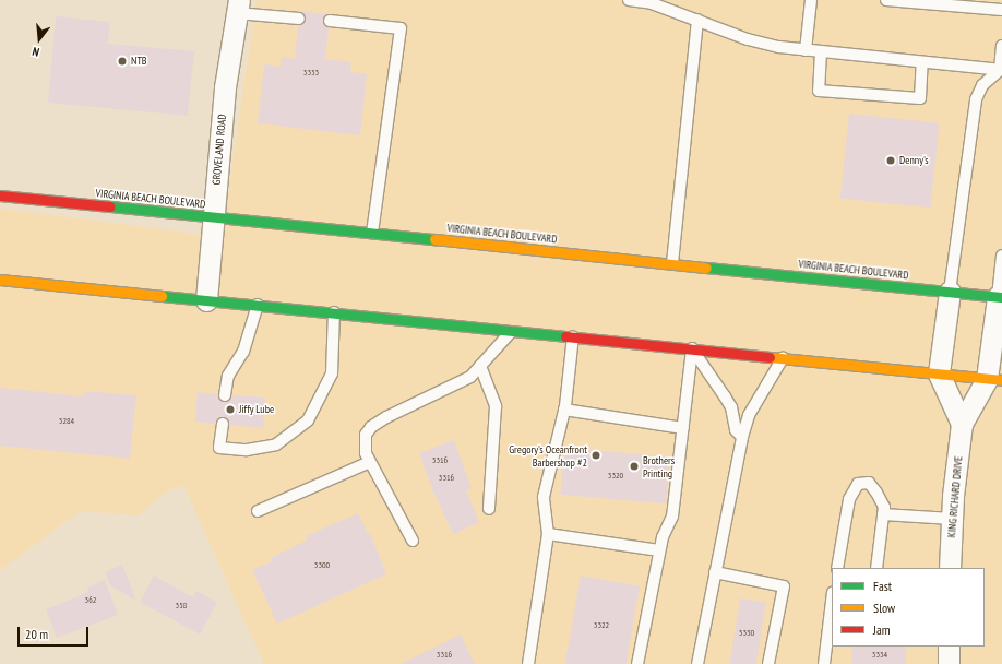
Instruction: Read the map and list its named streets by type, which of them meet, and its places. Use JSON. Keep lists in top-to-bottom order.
{
  "streets": {
    "main road": ["VIRGINIA BEACH BOULEVARD"],
    "street": ["GROVELAND ROAD", "KING RICHARD DRIVE"]
  },
  "crossings": [
    ["GROVELAND ROAD", "VIRGINIA BEACH BOULEVARD"]
  ],
  "places": [
    "NTB",
    "Denny's",
    "Jiffy Lube",
    "Gregory's Oceanfront Barbershop #2",
    "Brothers Printing"
  ],
  "house_numbers": [
    "3333",
    "3284",
    "3316",
    "3320",
    "3316",
    "3300",
    "362",
    "358",
    "3322",
    "3330",
    "3316",
    "3334"
  ],
  "legend": ["Fast", "Slow", "Jam"],
  "scale_bar": "20 m",
  "north": "bottom"
}
